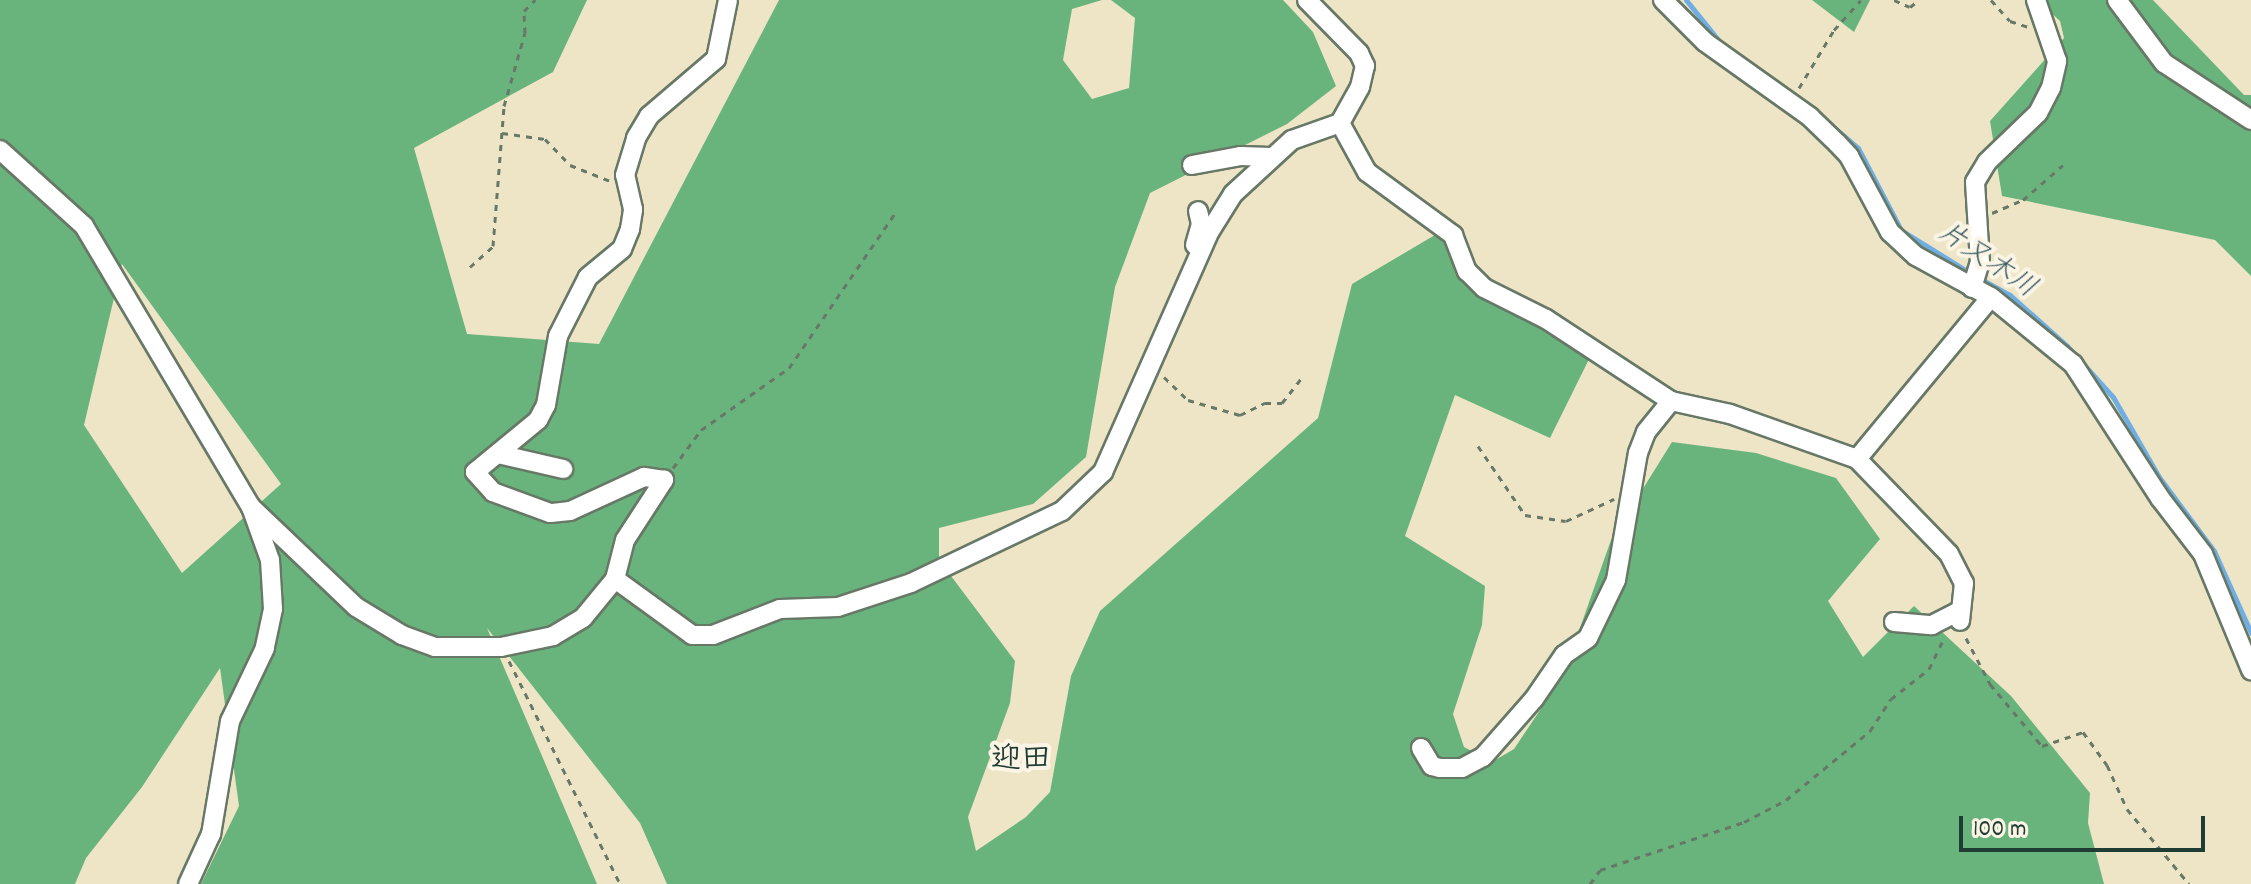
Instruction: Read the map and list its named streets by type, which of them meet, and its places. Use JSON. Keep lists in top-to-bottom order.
{
  "districts": ["迎田"],
  "water": ["片又木川"],
  "scale_bar": "100 m"
}
